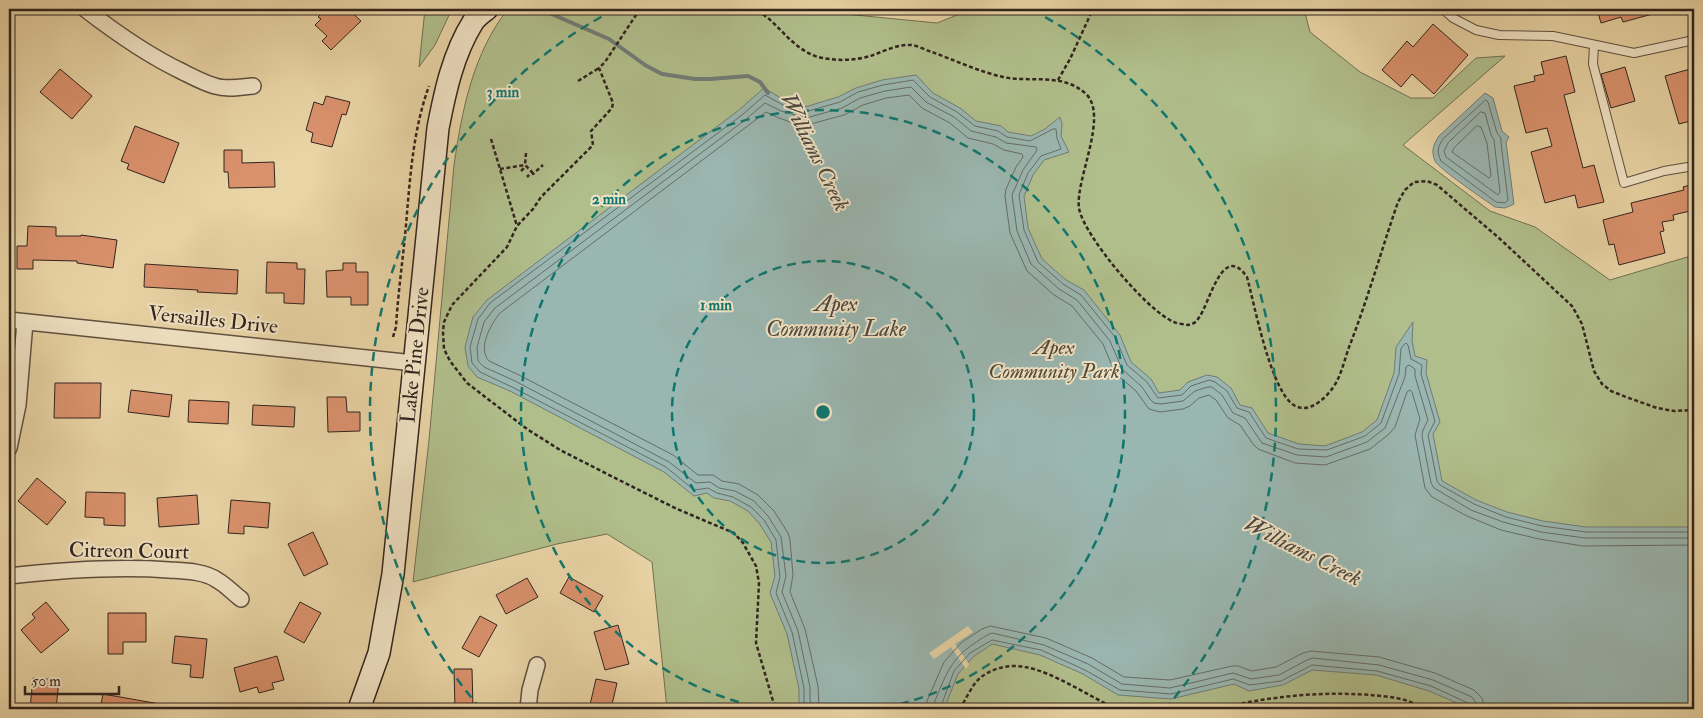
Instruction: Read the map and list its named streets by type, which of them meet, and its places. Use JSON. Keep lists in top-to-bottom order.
{
  "streets": {
    "main road": ["Lake Pine Drive"],
    "street": ["Versailles Drive", "Citreon Court"]
  },
  "crossings": [
    ["Versailles Drive", "Lake Pine Drive"]
  ],
  "water": ["Williams Creek", "Apex Community Lake"],
  "parks": ["Apex Community Park"],
  "scale_bar": "50 m",
  "rings": ["3 min", "2 min", "1 min"]
}
